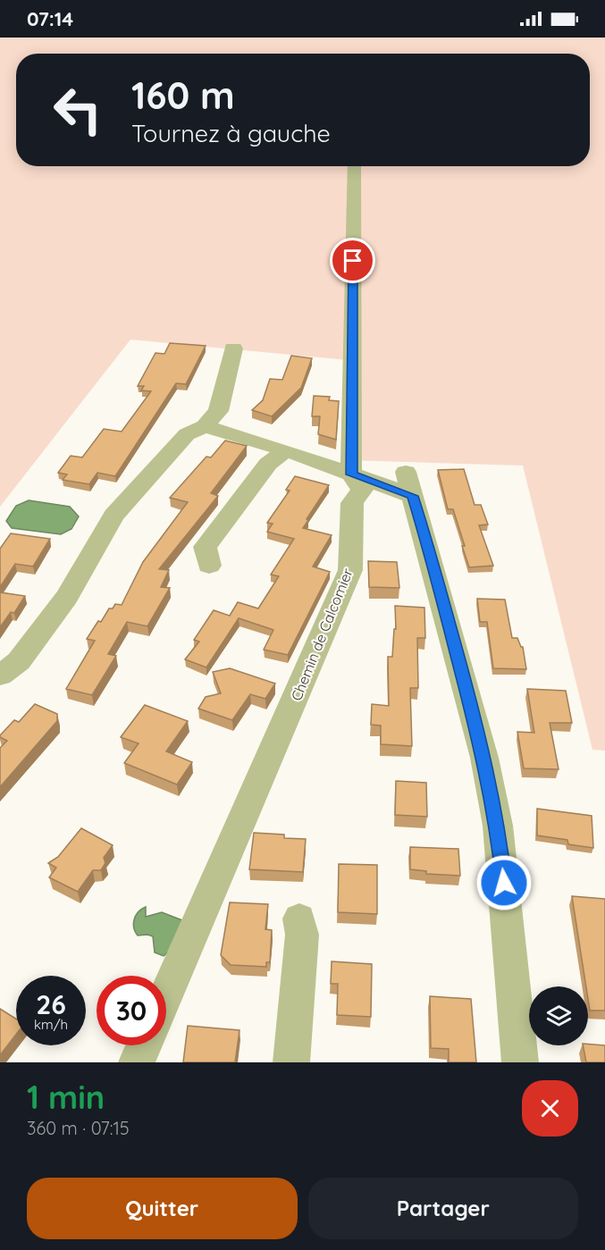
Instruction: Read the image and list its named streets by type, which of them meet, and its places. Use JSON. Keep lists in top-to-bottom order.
{
  "streets": {
    "street": ["Chemin de Calcomier"]
  },
  "page": {
    "status": "07:14",
    "turn": ["160 m", "Tournez à gauche"],
    "speed": "26 km/h",
    "limit": "30",
    "heading": ["1 min", "360 m · 07:15"],
    "buttons": ["Quitter", "Partager"]
  }
}
